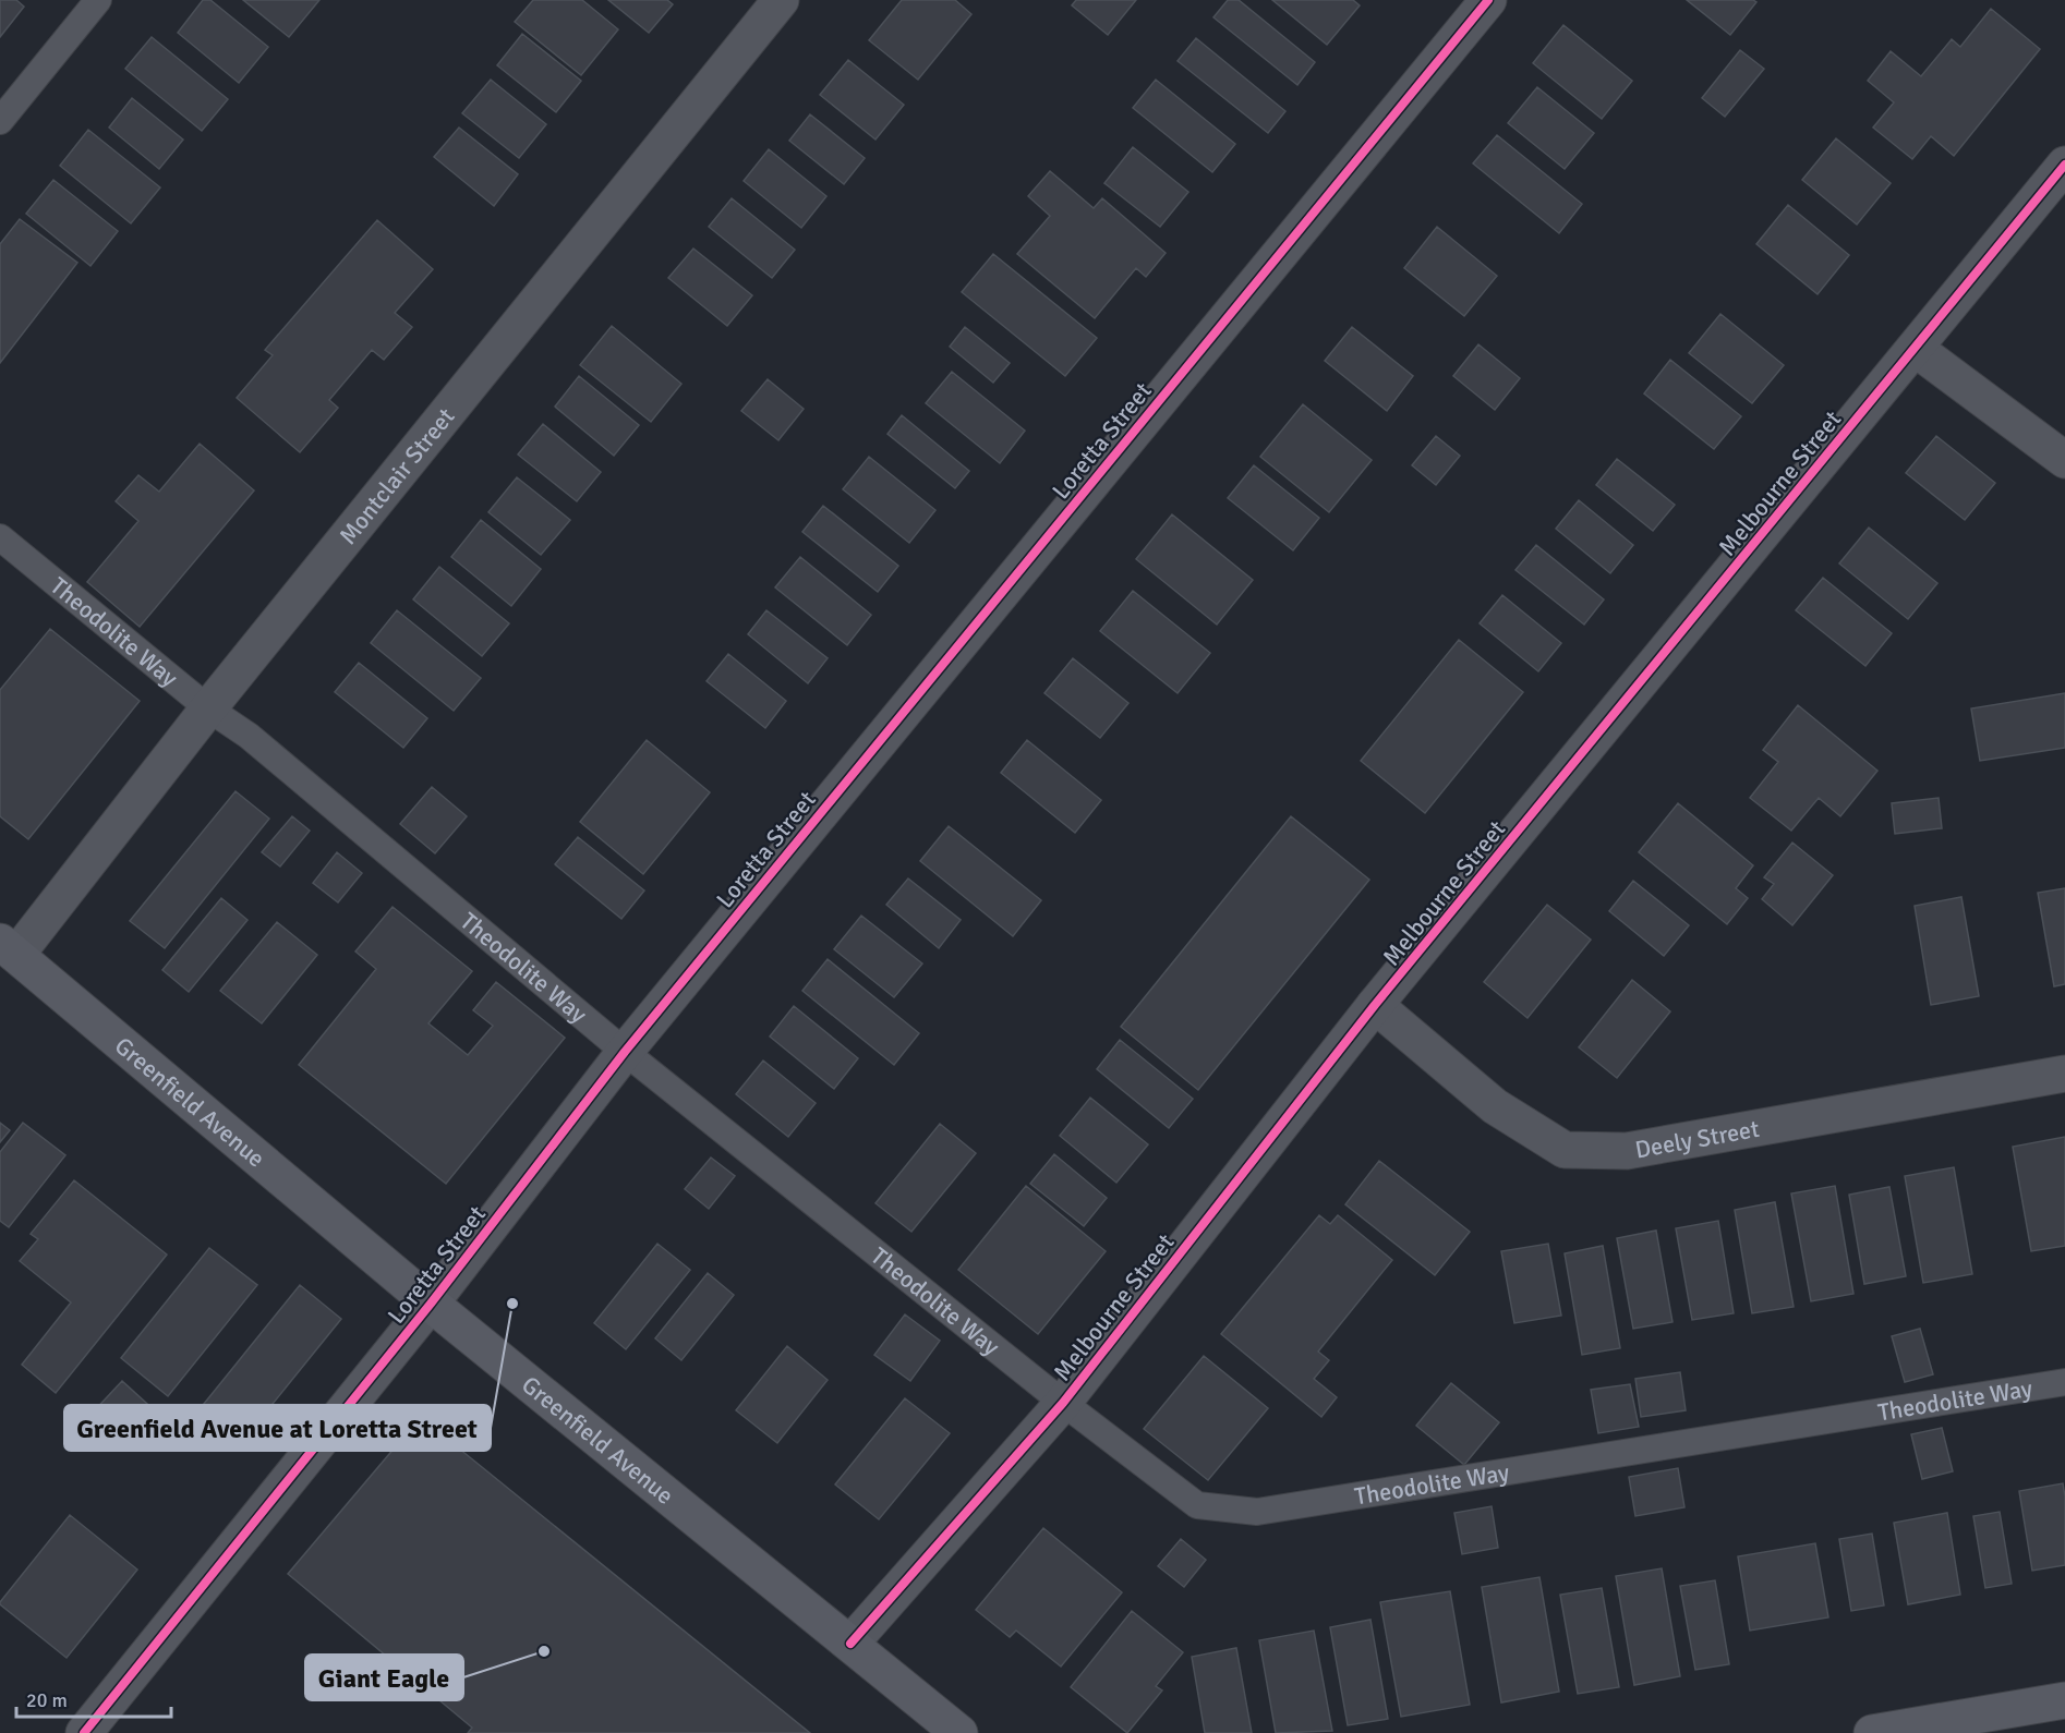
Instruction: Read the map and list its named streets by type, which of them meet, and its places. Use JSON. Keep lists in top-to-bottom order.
{
  "streets": {
    "main road": ["Greenfield Avenue"],
    "street": [
      "Loretta Street",
      "Montclair Street",
      "Melbourne Street",
      "Deely Street"
    ],
    "lane": ["Theodolite Way"]
  },
  "crossings": [
    ["Loretta Street", "Theodolite Way"],
    ["Loretta Street", "Greenfield Avenue"],
    ["Montclair Street", "Theodolite Way"],
    ["Montclair Street", "Greenfield Avenue"],
    ["Melbourne Street", "Theodolite Way"],
    ["Melbourne Street", "Greenfield Avenue"],
    ["Melbourne Street", "Deely Street"]
  ],
  "places": ["Greenfield Avenue at Loretta Street", "Giant Eagle"],
  "scale_bar": "20 m"
}
